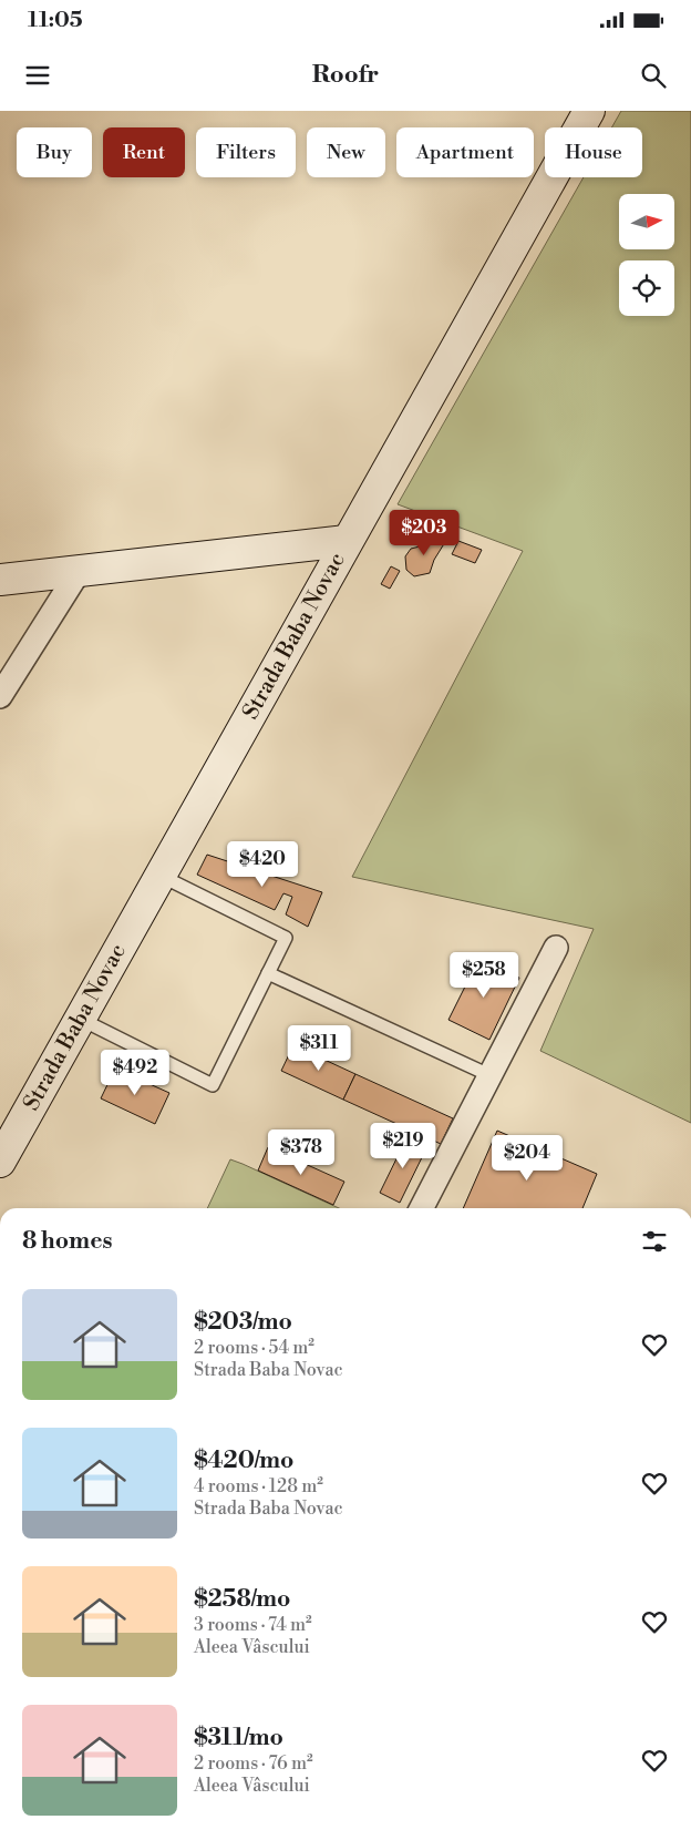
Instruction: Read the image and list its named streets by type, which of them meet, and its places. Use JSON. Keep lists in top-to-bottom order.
{
  "streets": {
    "main road": ["Strada Baba Novac"]
  },
  "north": "right",
  "page": {
    "status": "11:05",
    "header": "Roofr",
    "chip": [
      "Buy",
      "Rent",
      "Filters",
      "New",
      "Apartment",
      "House"
    ],
    "price": [
      "$203",
      "$420",
      "$258",
      "$311",
      "$492",
      "$219",
      "$378",
      "$204"
    ],
    "heading": "8 homes",
    "list": [
      {
        "name": "$203/mo",
        "note": "2 rooms · 54 m² · Strada Baba Novac"
      },
      {
        "name": "$420/mo",
        "note": "4 rooms · 128 m² · Strada Baba Novac"
      },
      {
        "name": "$258/mo",
        "note": "3 rooms · 74 m² · Aleea Vâscului"
      },
      {
        "name": "$311/mo",
        "note": "2 rooms · 76 m² · Aleea Vâscului"
      }
    ]
  }
}
